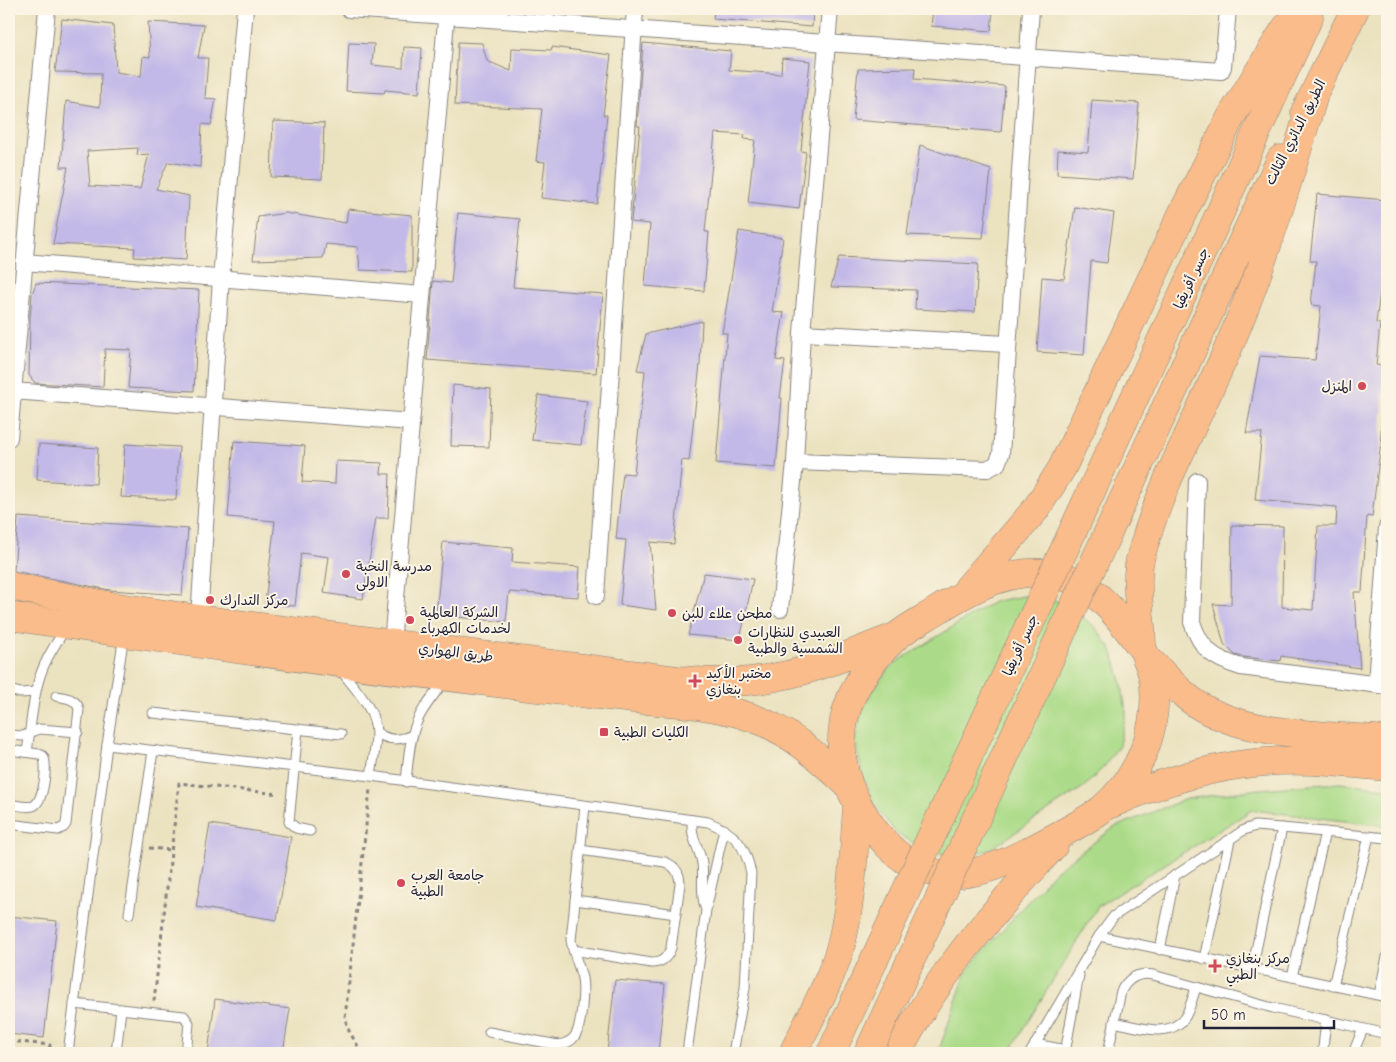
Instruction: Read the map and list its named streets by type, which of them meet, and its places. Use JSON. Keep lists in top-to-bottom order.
{
  "streets": {
    "highway": ["الطريق الدائري الثالث", "جسر أفريقيا", "طريق الهواري"]
  },
  "places": {
    "other": [
      "المنزل",
      "مدرسة النخبة الاولى",
      "مركز التدارك",
      "مطحن علاء للبن",
      "الشركة العالمية لخدمات الكهرباء",
      "العبيدي للنظارات الشمسية والطبية",
      "جامعة العرب الطبية"
    ],
    "health": ["مختبر الأكيد بنغازي", "مركز بنغازي الطبي"],
    "transit": ["الكليات الطبية"]
  },
  "scale_bar": "50 m"
}
